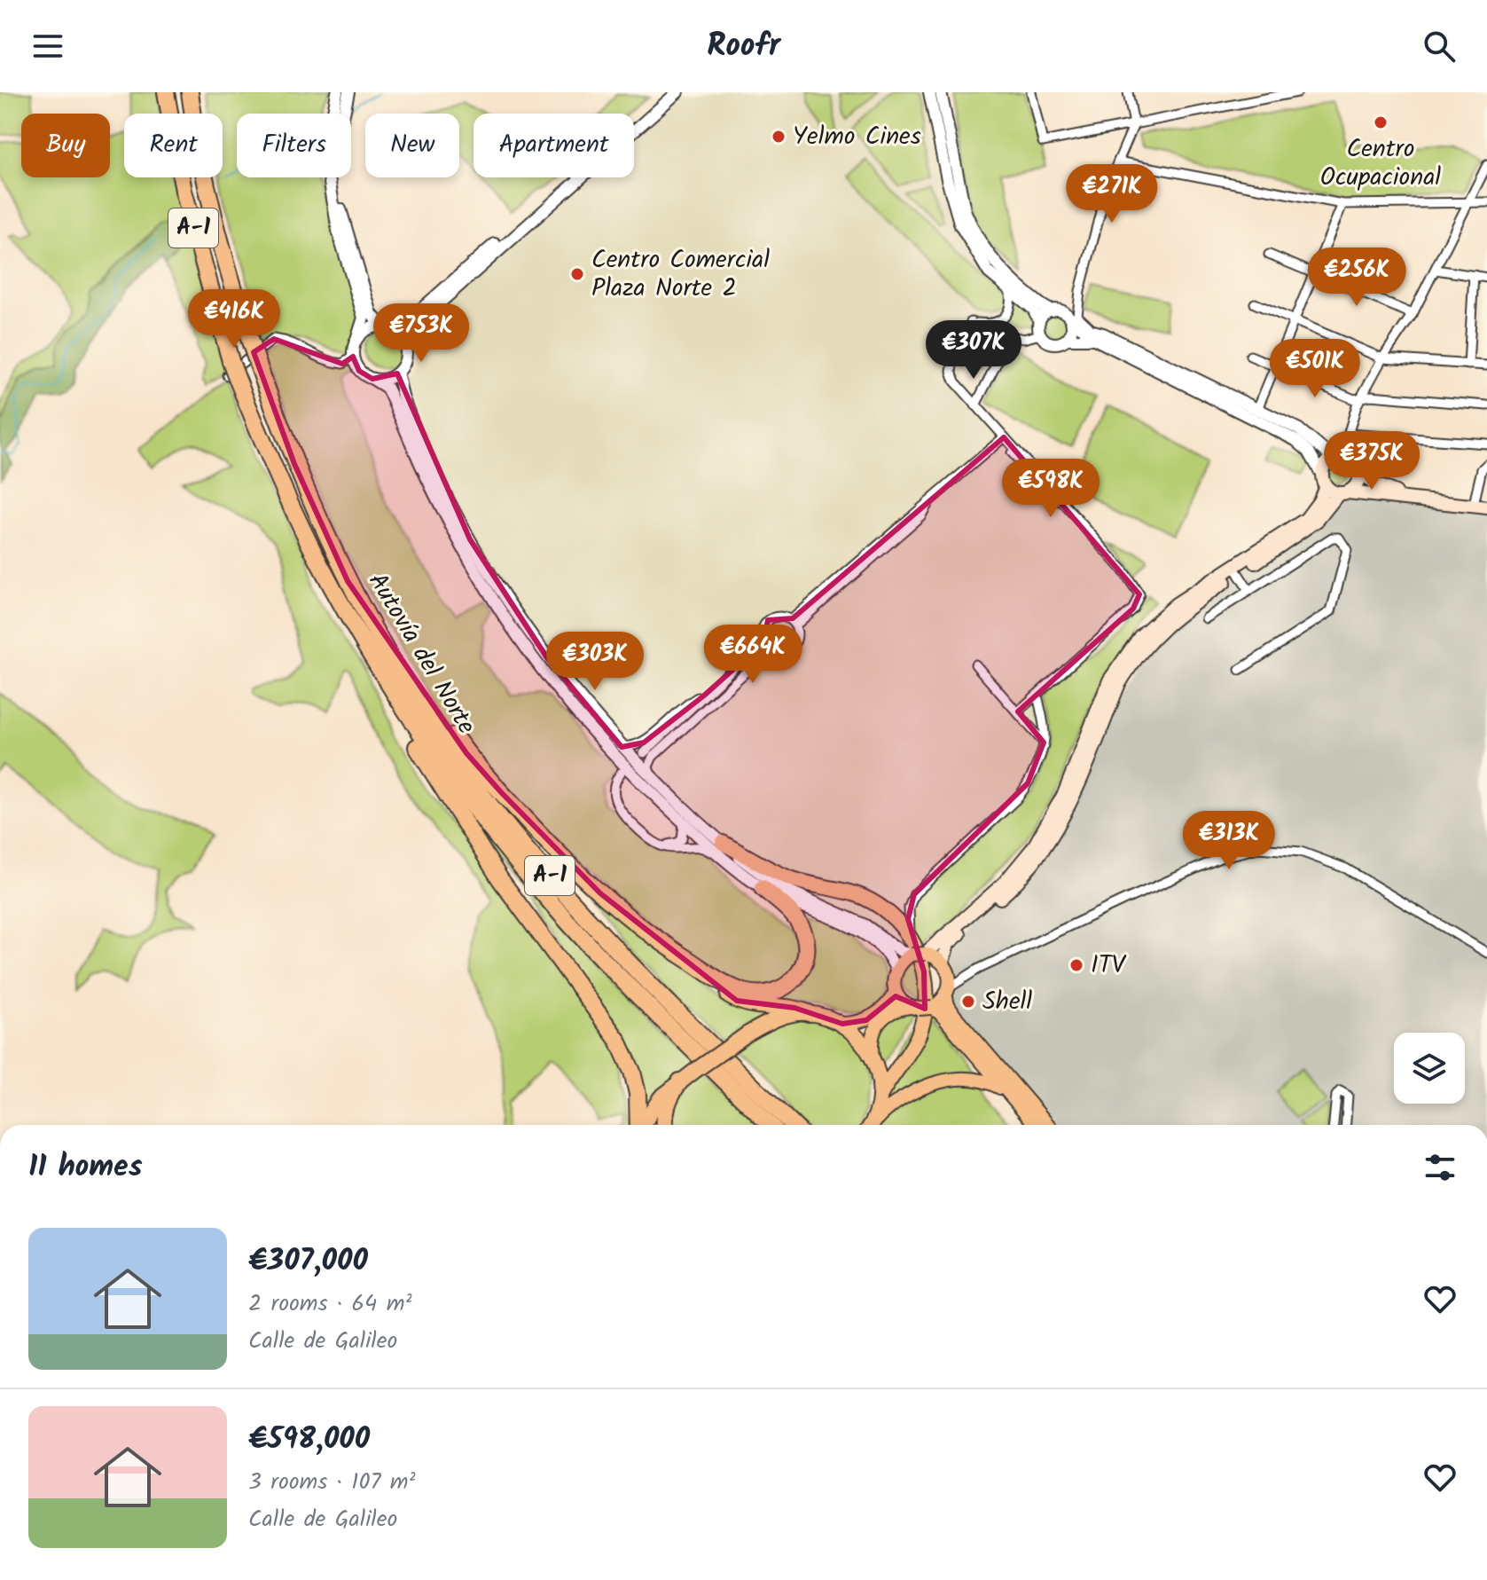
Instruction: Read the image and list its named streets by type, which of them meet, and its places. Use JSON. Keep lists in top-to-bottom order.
{
  "streets": {
    "highway": ["A-1", "Autovía del Norte"]
  },
  "places": [
    "Centro Ocupacional",
    "Yelmo Cines",
    "Centro Comercial Plaza Norte 2",
    "ITV",
    "Shell"
  ],
  "page": {
    "header": "Roofr",
    "chip": [
      "Buy",
      "Rent",
      "Filters",
      "New",
      "Apartment"
    ],
    "price": [
      "€271K",
      "€256K",
      "€416K",
      "€753K",
      "€307K",
      "€501K",
      "€375K",
      "€598K",
      "€664K",
      "€303K",
      "€313K"
    ],
    "heading": "11 homes",
    "list": [
      {
        "name": "€307,000",
        "note": "2 rooms · 64 m² · Calle de Galileo"
      },
      {
        "name": "€598,000",
        "note": "3 rooms · 107 m² · Calle de Galileo"
      }
    ]
  }
}
